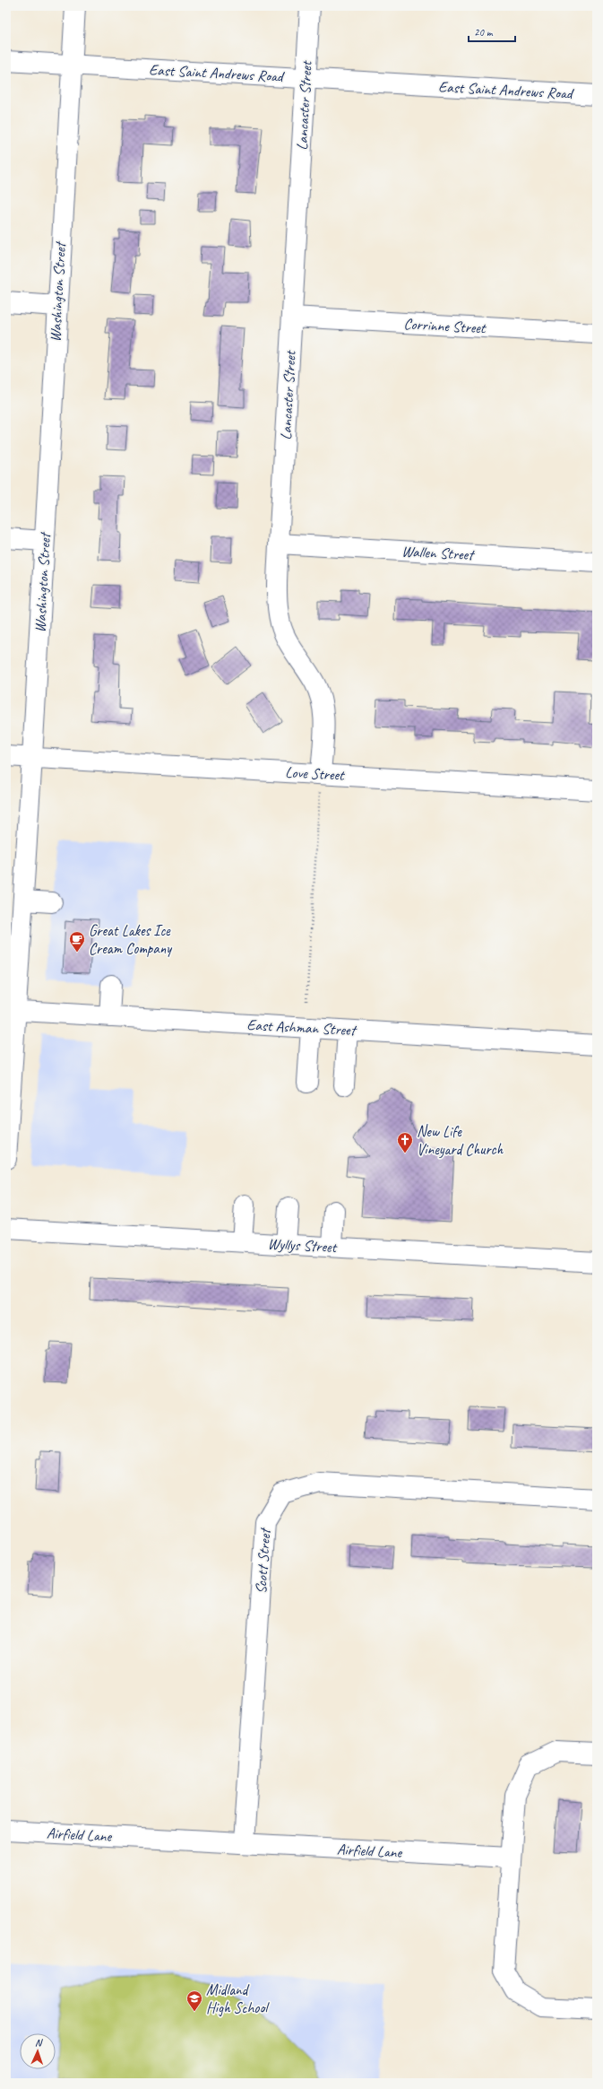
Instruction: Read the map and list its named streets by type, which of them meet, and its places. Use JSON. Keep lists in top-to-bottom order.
{
  "streets": {
    "street": [
      "East Saint Andrews Road",
      "Lancaster Street",
      "Washington Street",
      "Corrinne Street",
      "Wallen Street",
      "Love Street",
      "East Ashman Street",
      "Wyllys Street",
      "Scott Street",
      "Airfield Lane"
    ]
  },
  "crossings": [
    ["East Saint Andrews Road", "Lancaster Street"],
    ["East Saint Andrews Road", "Washington Street"],
    ["Lancaster Street", "Corrinne Street"],
    ["Lancaster Street", "Wallen Street"],
    ["Lancaster Street", "Love Street"],
    ["Washington Street", "Love Street"],
    ["Washington Street", "East Ashman Street"],
    ["Scott Street", "Airfield Lane"]
  ],
  "places": {
    "cafe": ["Great Lakes Ice Cream Company"],
    "church": ["New Life Vineyard Church"],
    "school or university": ["Midland High School"]
  },
  "scale_bar": "20 m",
  "north": "top"
}
